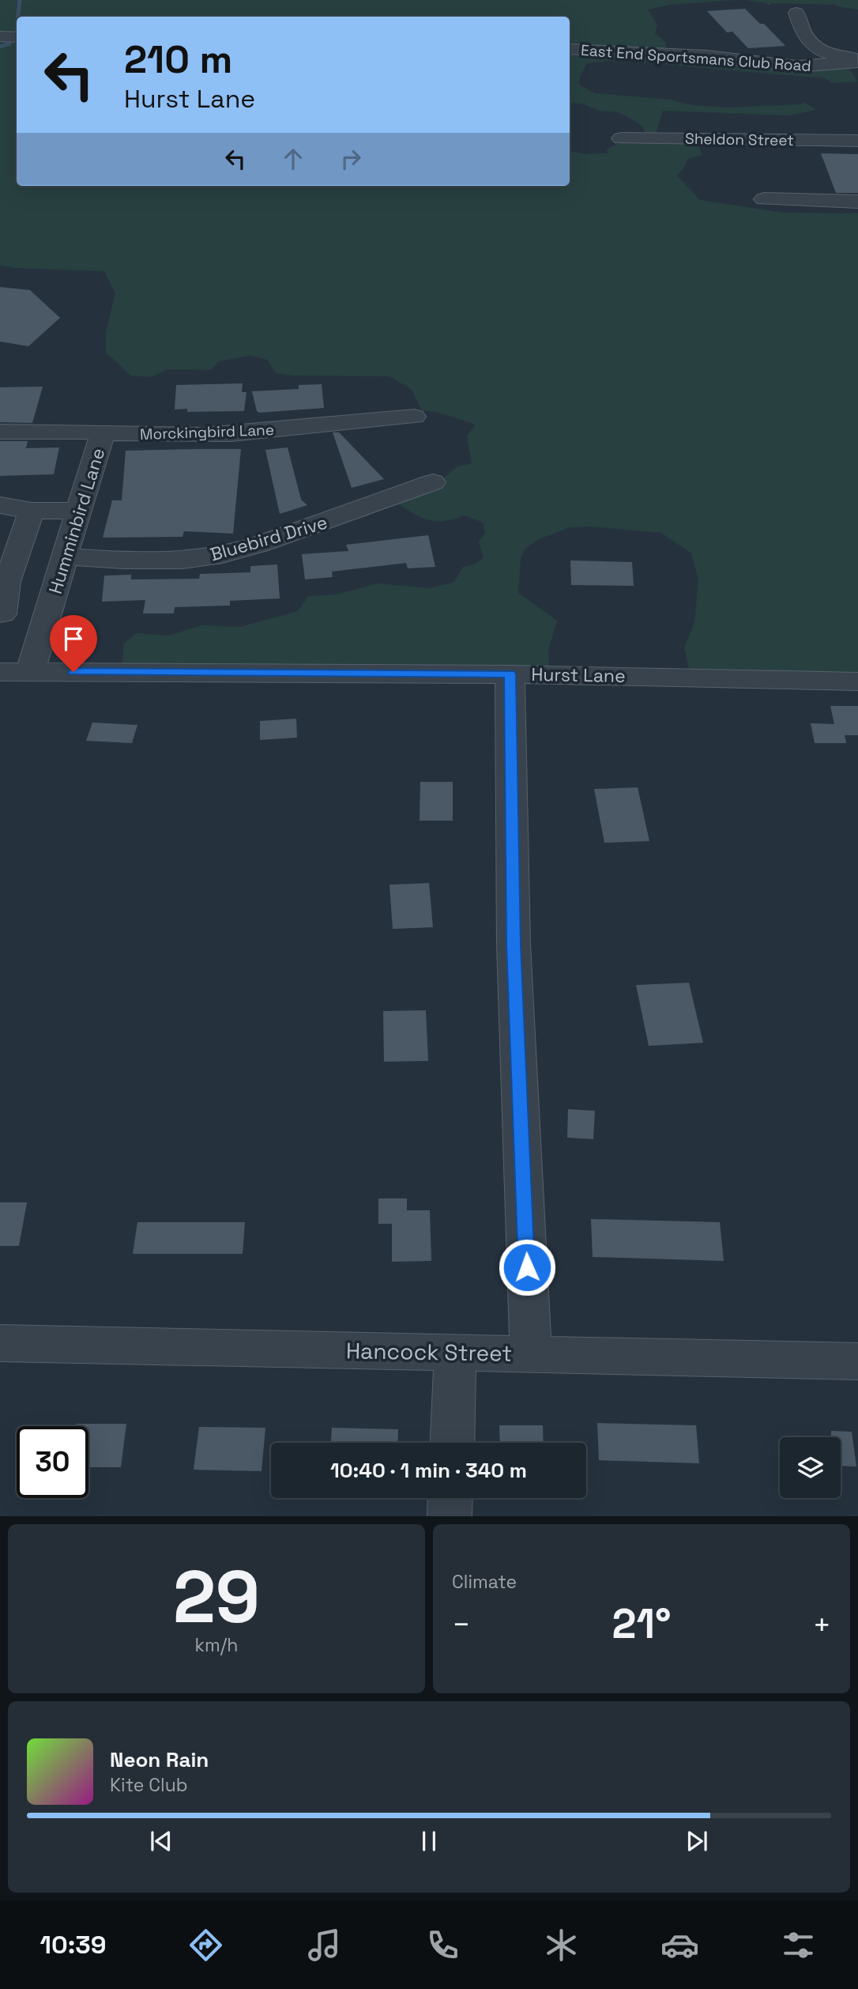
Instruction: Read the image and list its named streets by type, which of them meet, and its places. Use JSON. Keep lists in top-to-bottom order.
{
  "streets": {
    "street": [
      "East End Sportsmans Club Road",
      "Sheldon Street",
      "Morckingbird Lane",
      "Humminbird Lane",
      "Bluebird Drive",
      "Hurst Lane",
      "Hancock Street"
    ]
  },
  "crossings": [
    ["Morckingbird Lane", "Humminbird Lane"],
    ["Humminbird Lane", "Bluebird Drive"],
    ["Humminbird Lane", "Hurst Lane"]
  ],
  "page": {
    "turn": ["210 m", "Hurst Lane"],
    "limit": "30",
    "trip": "10:40 · 1 min · 340 m",
    "tile": [
      ["29", "km/h"],
      "Climate"
    ],
    "heat": ["−", "21°", "+"],
    "song": ["Neon Rain", "Kite Club"],
    "tabs": "10:39"
  }
}
